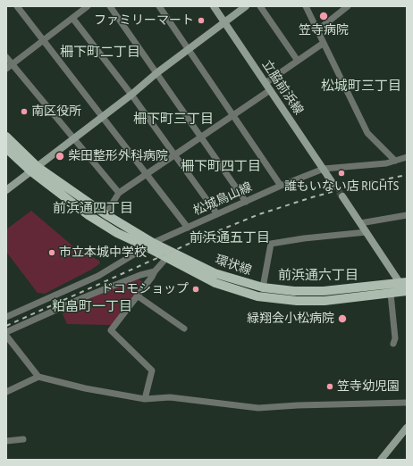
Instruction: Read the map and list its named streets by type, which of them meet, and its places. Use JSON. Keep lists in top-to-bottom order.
{
  "streets": {
    "main road": ["環状線"],
    "street": ["立脇前浜線", "松城鳥山線"]
  },
  "crossings": [
    ["立脇前浜線", "松城鳥山線"],
    ["松城鳥山線", "環状線"]
  ],
  "districts": [
    "柵下町二丁目",
    "松城町三丁目",
    "柵下町三丁目",
    "柵下町四丁目",
    "前浜通四丁目",
    "前浜通五丁目",
    "前浜通六丁目",
    "粕畠町一丁目"
  ],
  "places": [
    "笠寺病院",
    "ファミリーマート",
    "南区役所",
    "柴田整形外科病院",
    "誰もいない店 RIGHTS",
    "市立本城中学校",
    "ドコモショップ",
    "緑翔会小松病院",
    "笠寺幼児園"
  ]
}
